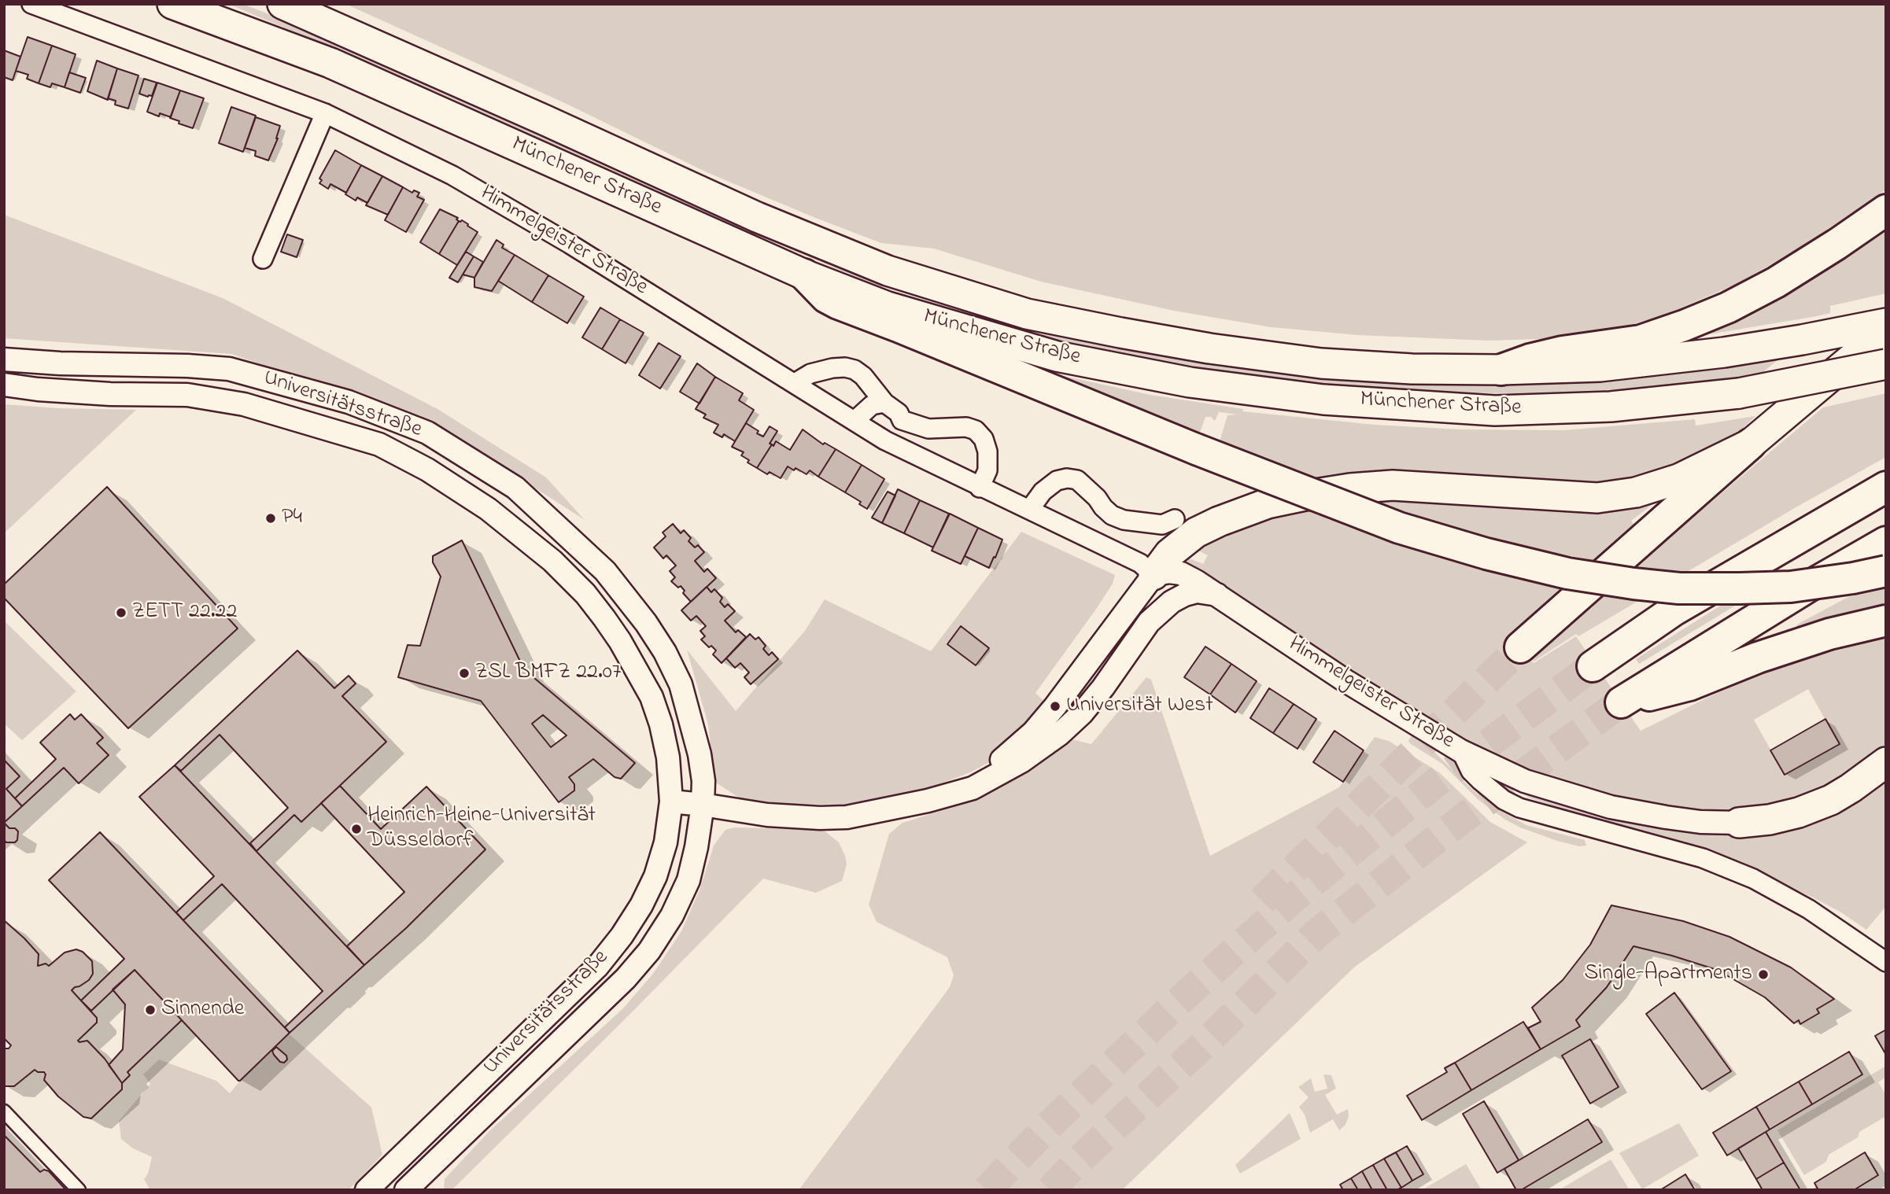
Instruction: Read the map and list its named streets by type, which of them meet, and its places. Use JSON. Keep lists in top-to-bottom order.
{
  "streets": {
    "highway": ["Münchener Straße"],
    "street": ["Himmelgeister Straße", "Universitätsstraße"]
  },
  "places": [
    "P4",
    "ZETT 22.22",
    "ZSL BMFZ 22.07",
    "Universität West",
    "Heinrich-Heine-Universität Düsseldorf",
    "Single-Apartments",
    "Sinnende"
  ]
}
